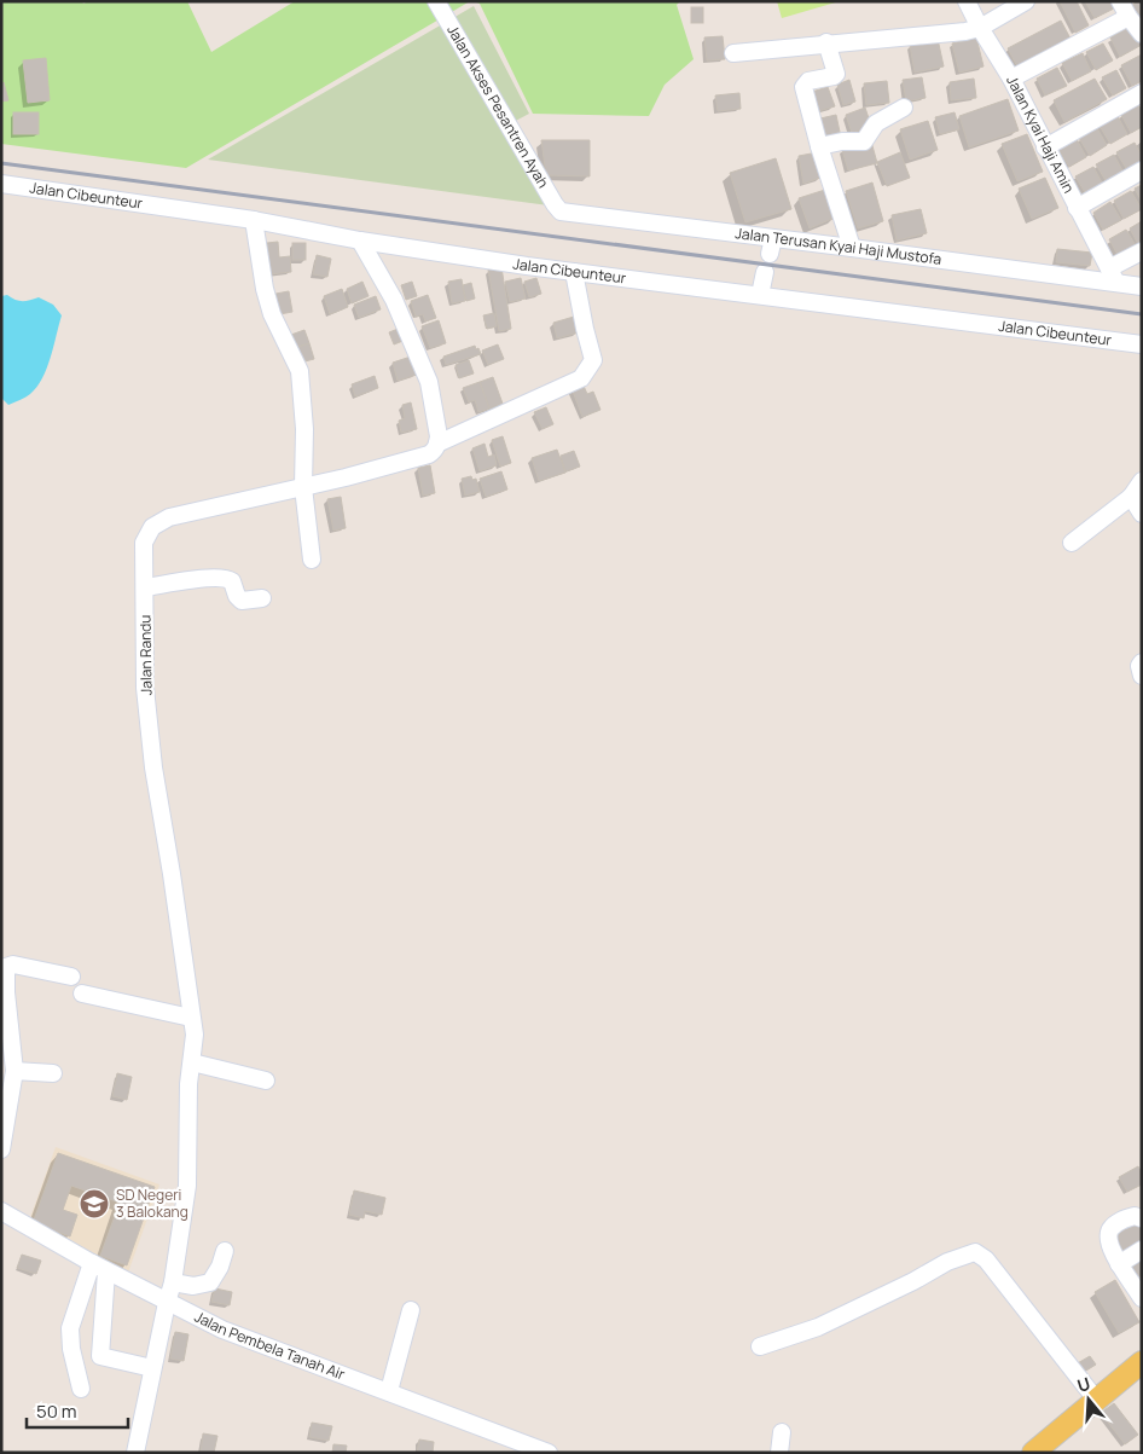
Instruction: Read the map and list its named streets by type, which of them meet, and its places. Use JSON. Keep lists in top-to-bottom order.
{
  "streets": {
    "street": [
      "Jalan Akses Pesantren Ayah",
      "Jalan Kyai Haji Amin",
      "Jalan Cibeunteur",
      "Jalan Terusan Kyai Haji Mustofa",
      "Jalan Randu",
      "Jalan Pembela Tanah Air"
    ]
  },
  "crossings": [
    ["Jalan Akses Pesantren Ayah", "Jalan Terusan Kyai Haji Mustofa"],
    ["Jalan Kyai Haji Amin", "Jalan Terusan Kyai Haji Mustofa"],
    ["Jalan Cibeunteur", "Jalan Randu"],
    ["Jalan Randu", "Jalan Pembela Tanah Air"]
  ],
  "places": {
    "school or university": ["SD Negeri 3 Balokang"]
  },
  "scale_bar": "50 m",
  "north": "top"
}
